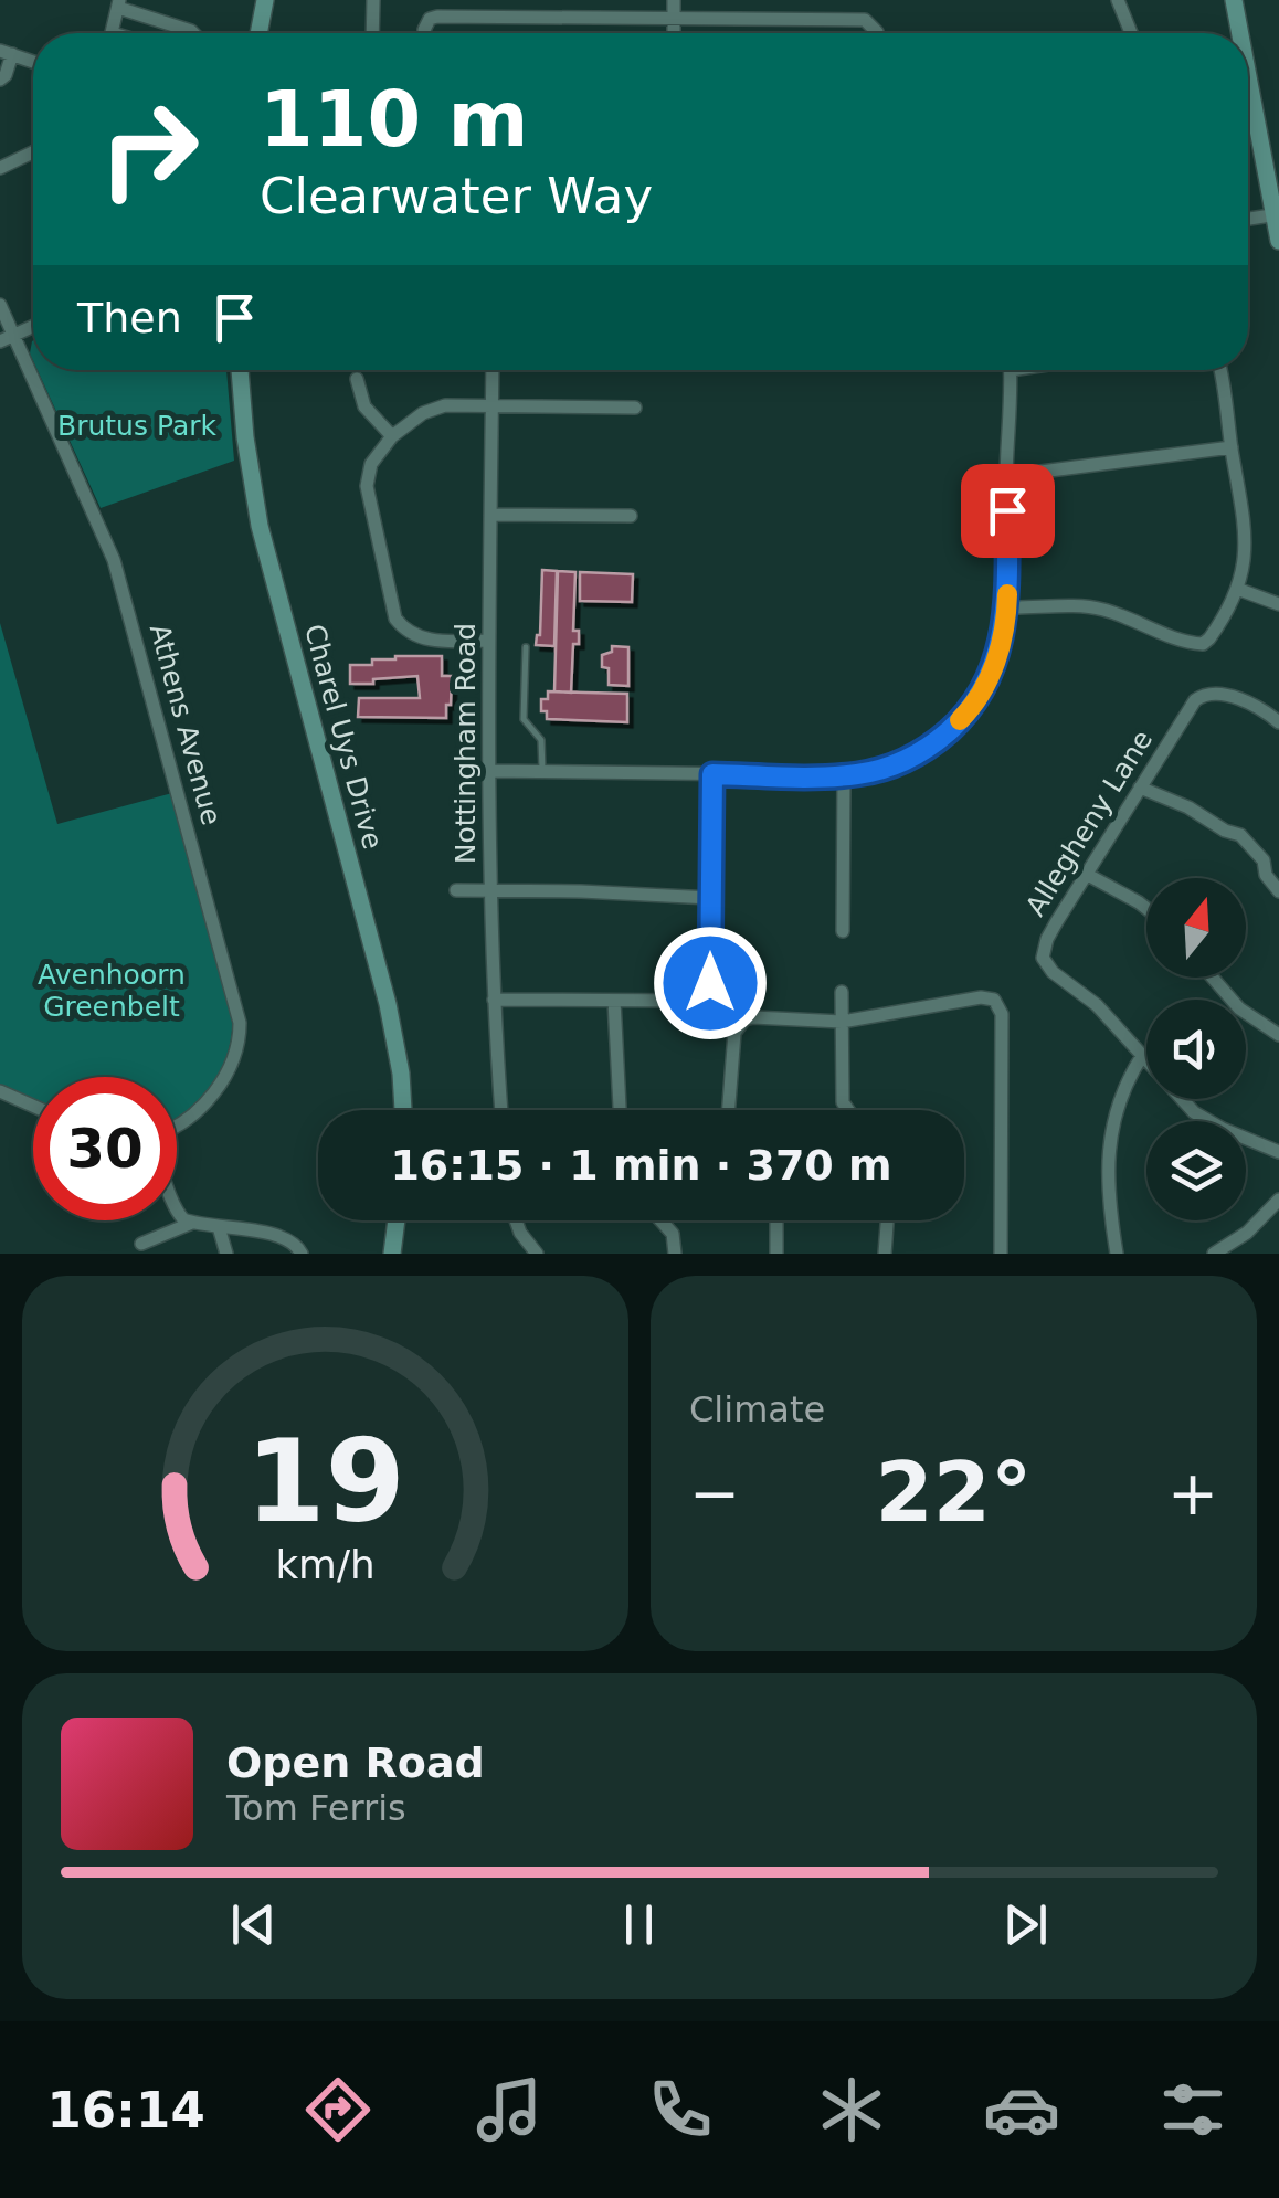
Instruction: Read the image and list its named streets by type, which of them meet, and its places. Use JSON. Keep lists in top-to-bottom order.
{
  "streets": {
    "main road": ["Charel Uys Drive"],
    "street": ["Athens Avenue", "Nottingham Road", "Allegheny Lane"]
  },
  "parks": ["Brutus Park", "Avenhoorn Greenbelt"],
  "north": "top",
  "page": {
    "turn": ["110 m", "Clearwater Way"],
    "then": "Then",
    "limit": "30",
    "trip": "16:15 · 1 min · 370 m",
    "tile": "Climate",
    "heat": ["−", "22°", "+"],
    "song": ["Open Road", "Tom Ferris"],
    "tabs": "16:14",
    "gauge": ["19", "km/h"]
  }
}
